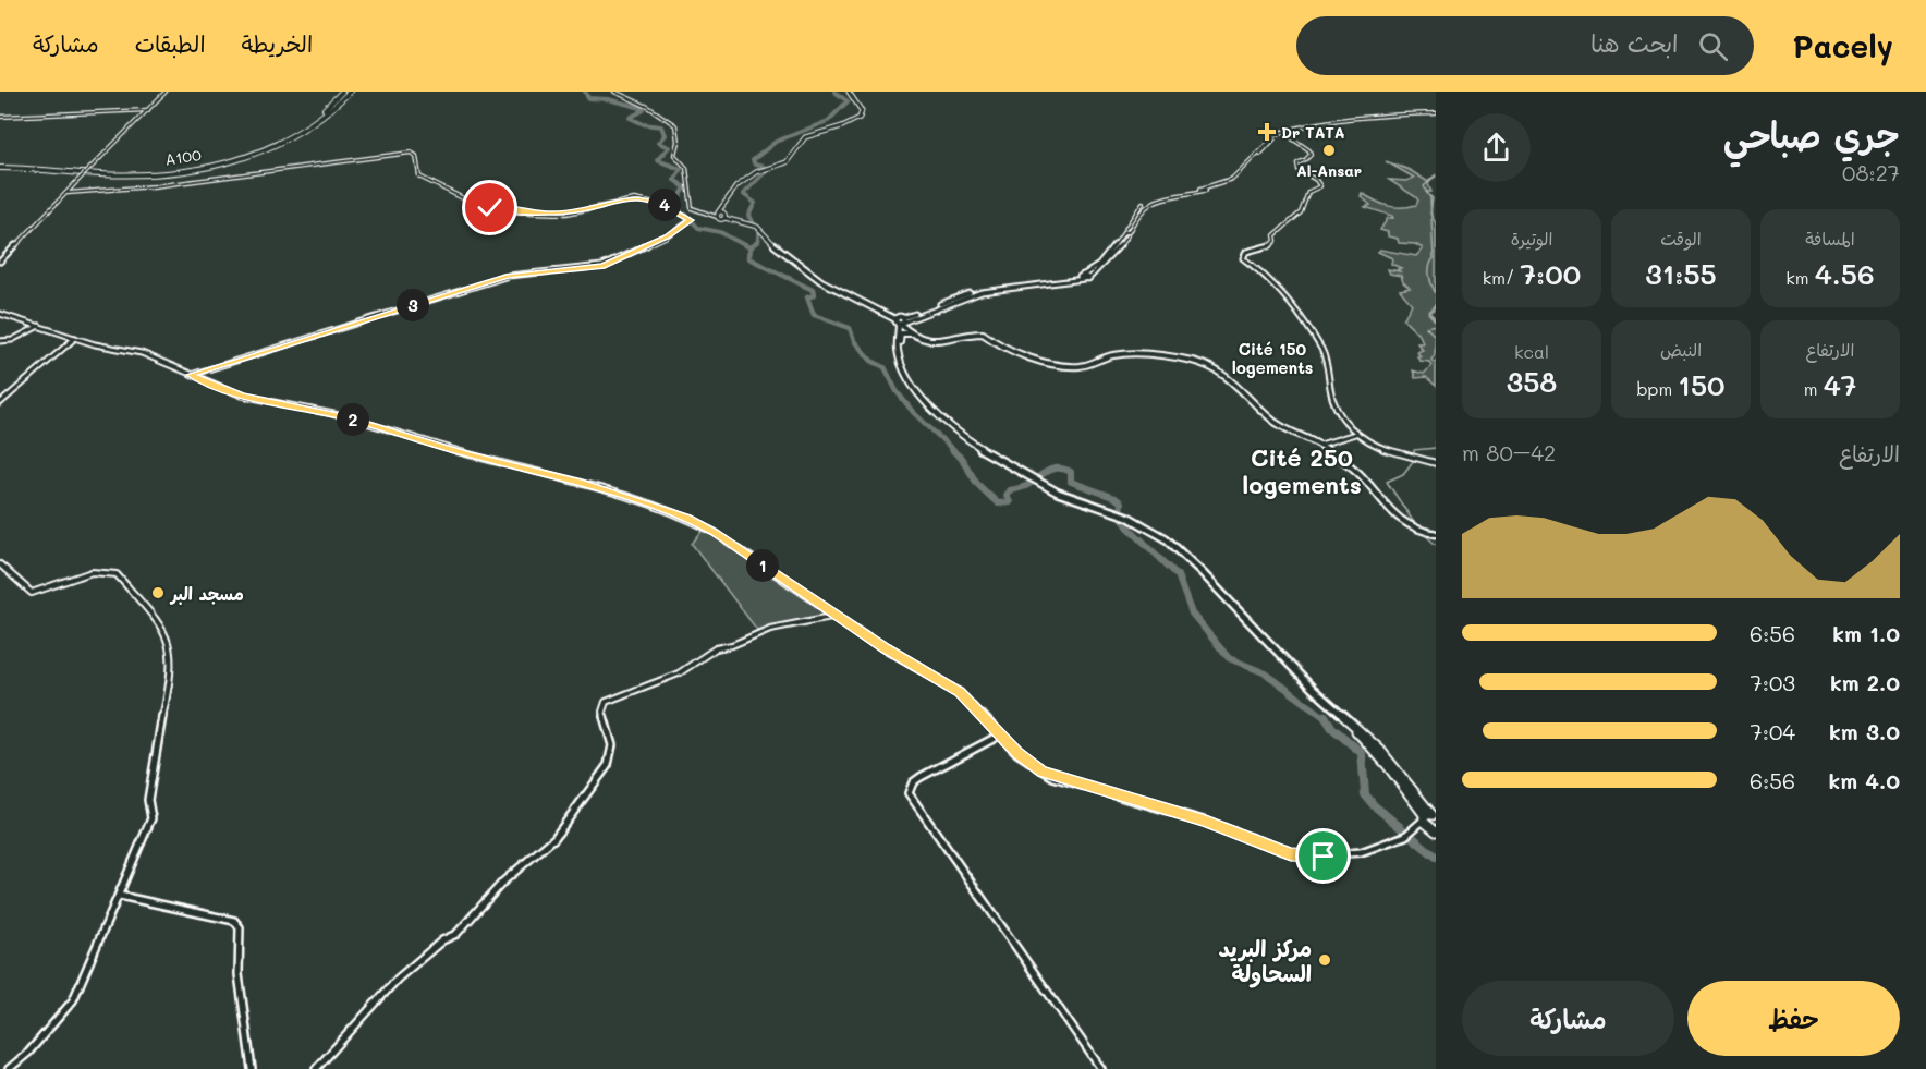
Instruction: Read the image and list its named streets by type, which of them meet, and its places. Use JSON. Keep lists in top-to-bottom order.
{
  "streets": {
    "highway": ["A100"]
  },
  "districts": ["Cité 150 logements", "Cité 250 logements"],
  "places": {
    "health": ["Dr TATA"],
    "other": ["Al-Ansar", "مسجد البر", "مركز البريد السحاولة"]
  },
  "page": {
    "header": "Pacely",
    "search": "ابحث هنا",
    "nav": ["الخريطة", "الطبقات", "مشاركة"],
    "heading": ["جري صباحي", "08:27"],
    "pins": [
      "4",
      "3",
      "2",
      "1"
    ],
    "stats": [
      ["المسافة", "4.56 km"],
      ["الوقت", "31:55"],
      ["الوتيرة", "7:00 /km"],
      ["الارتفاع", "47 m"],
      ["النبض", "150 bpm"],
      ["kcal", "358"]
    ],
    "chart": ["الارتفاع", "42–80 m"],
    "list": [
      {
        "name": "1.0 km",
        "note": "6:56"
      },
      {
        "name": "2.0 km",
        "note": "7:03"
      },
      {
        "name": "3.0 km",
        "note": "7:04"
      },
      {
        "name": "4.0 km",
        "note": "6:56"
      }
    ],
    "buttons": ["حفظ", "مشاركة"]
  }
}
